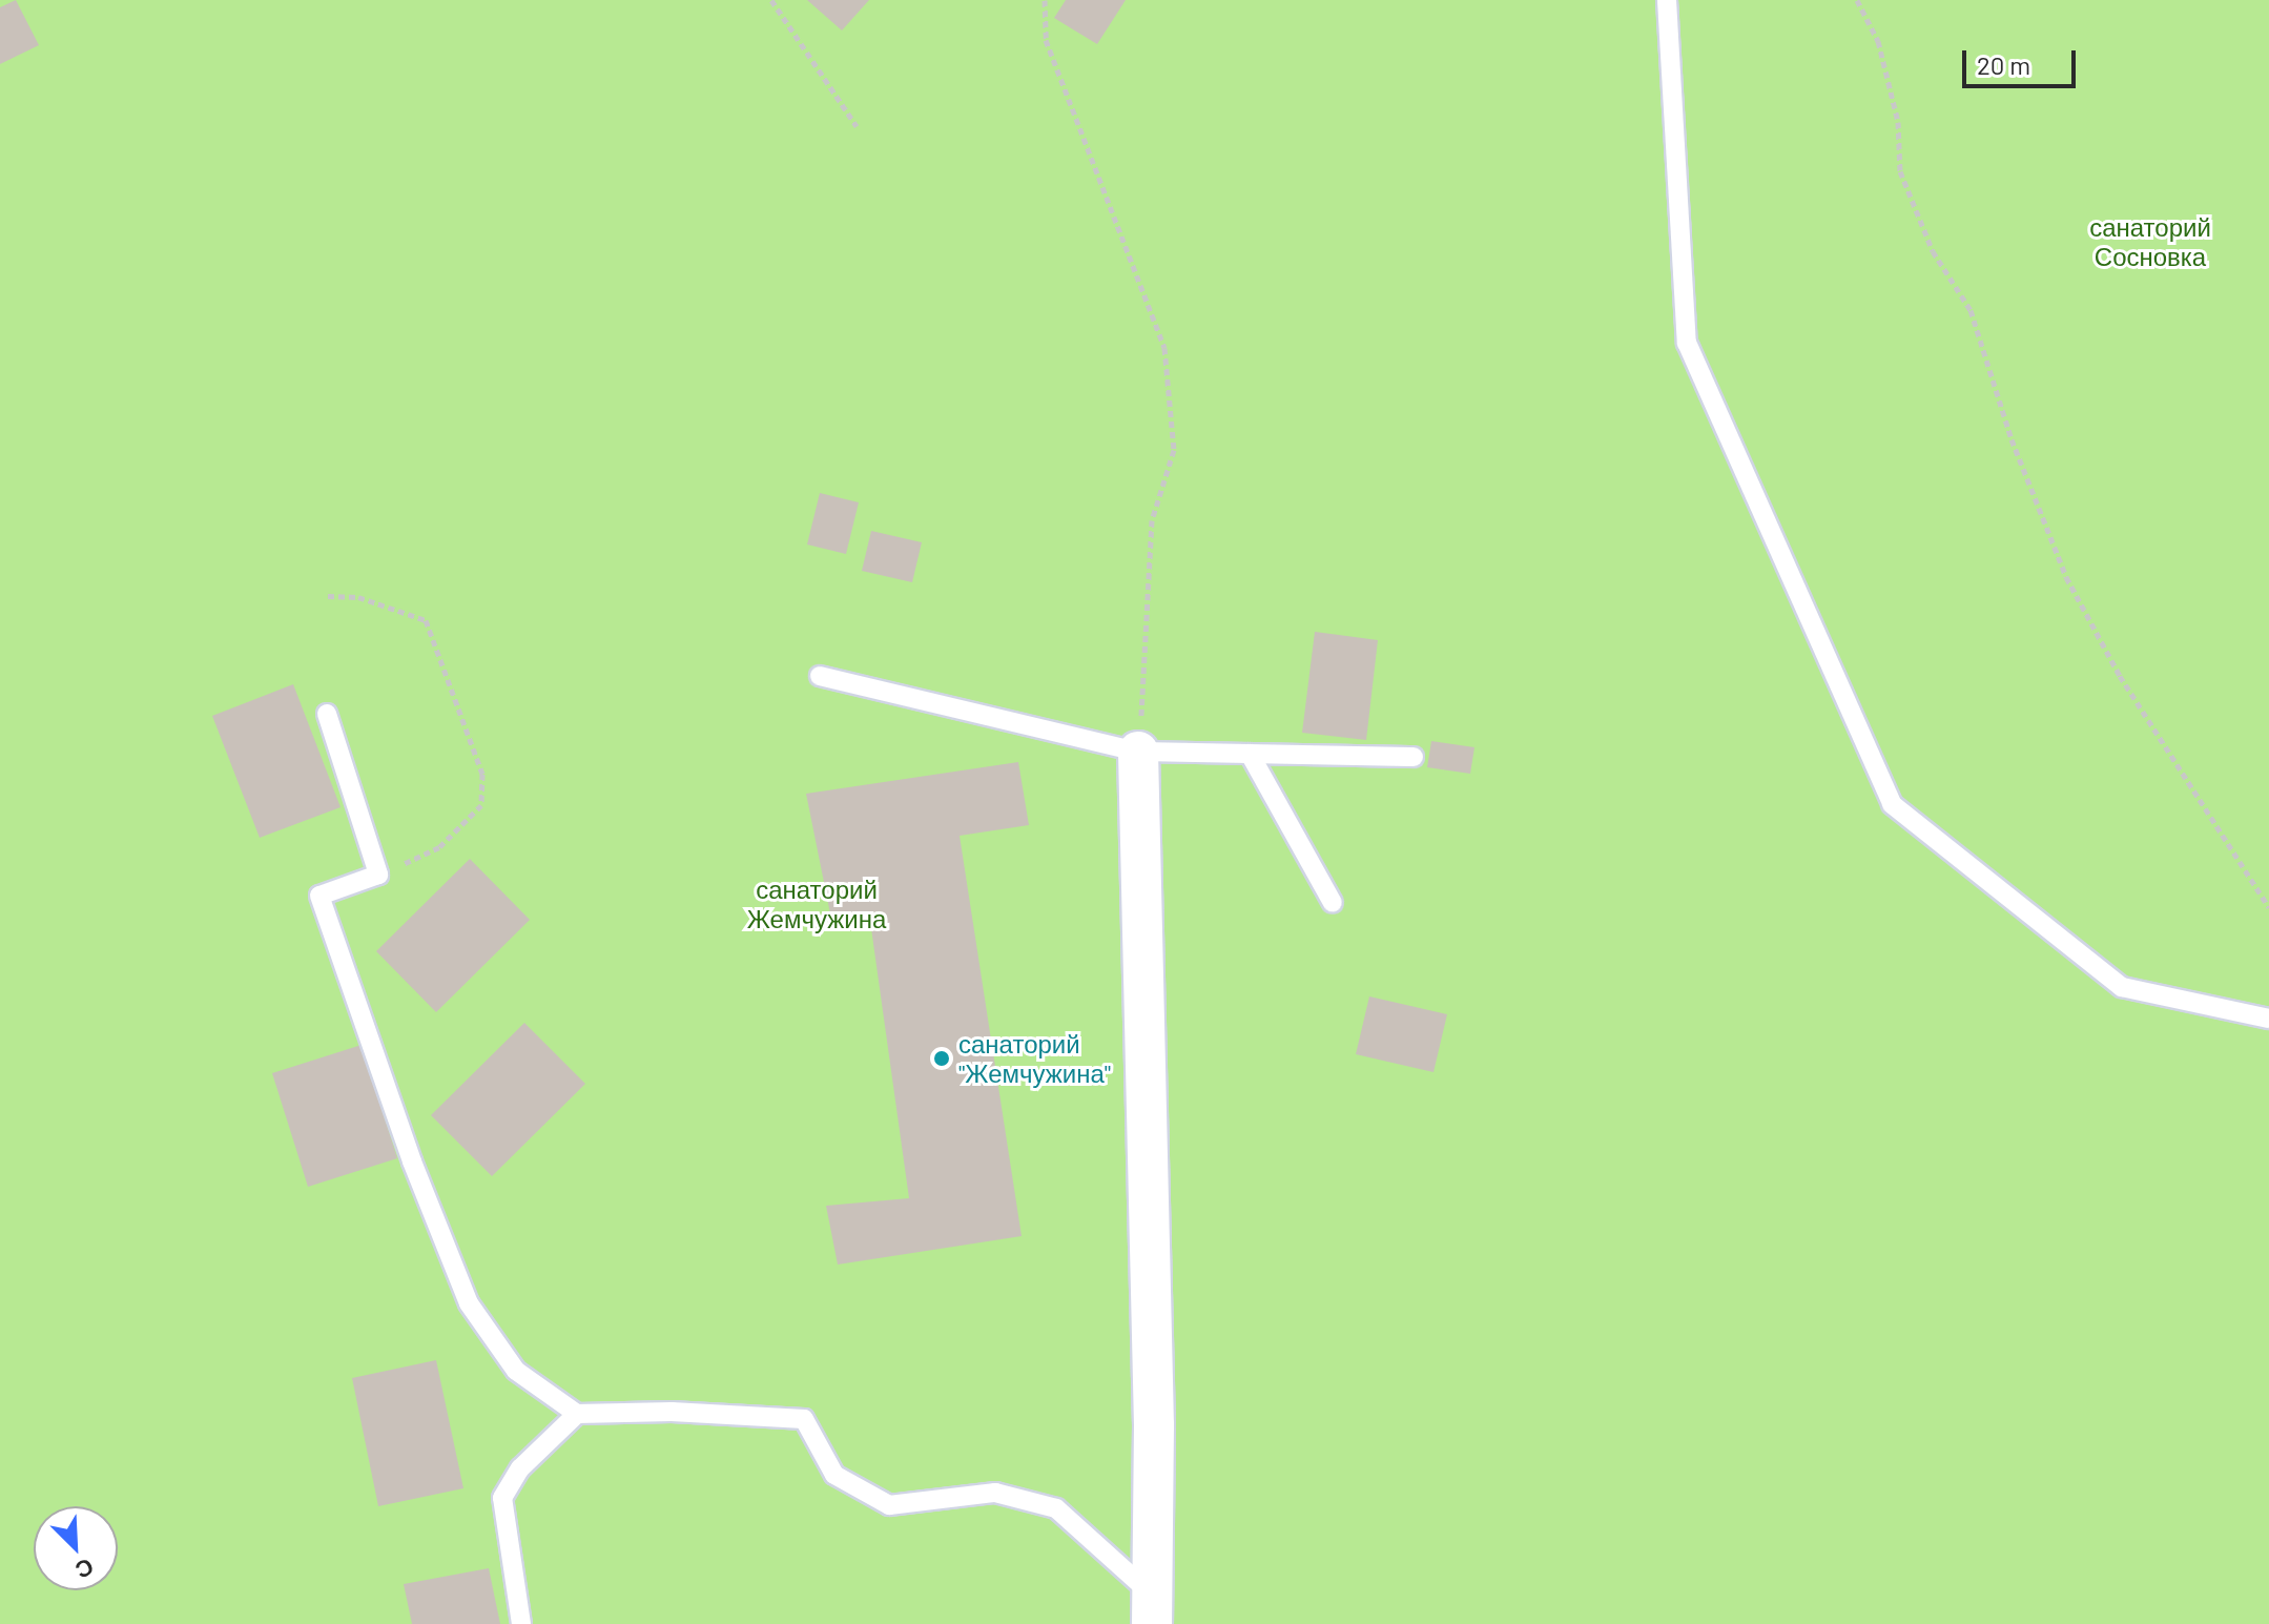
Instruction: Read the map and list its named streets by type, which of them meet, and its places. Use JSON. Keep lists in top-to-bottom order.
{
  "parks": ["санаторий Сосновка", "санаторий Жемчужина"],
  "places": ["санаторий \"Жемчужина\""],
  "scale_bar": "20 m",
  "north": "bottom right"
}
